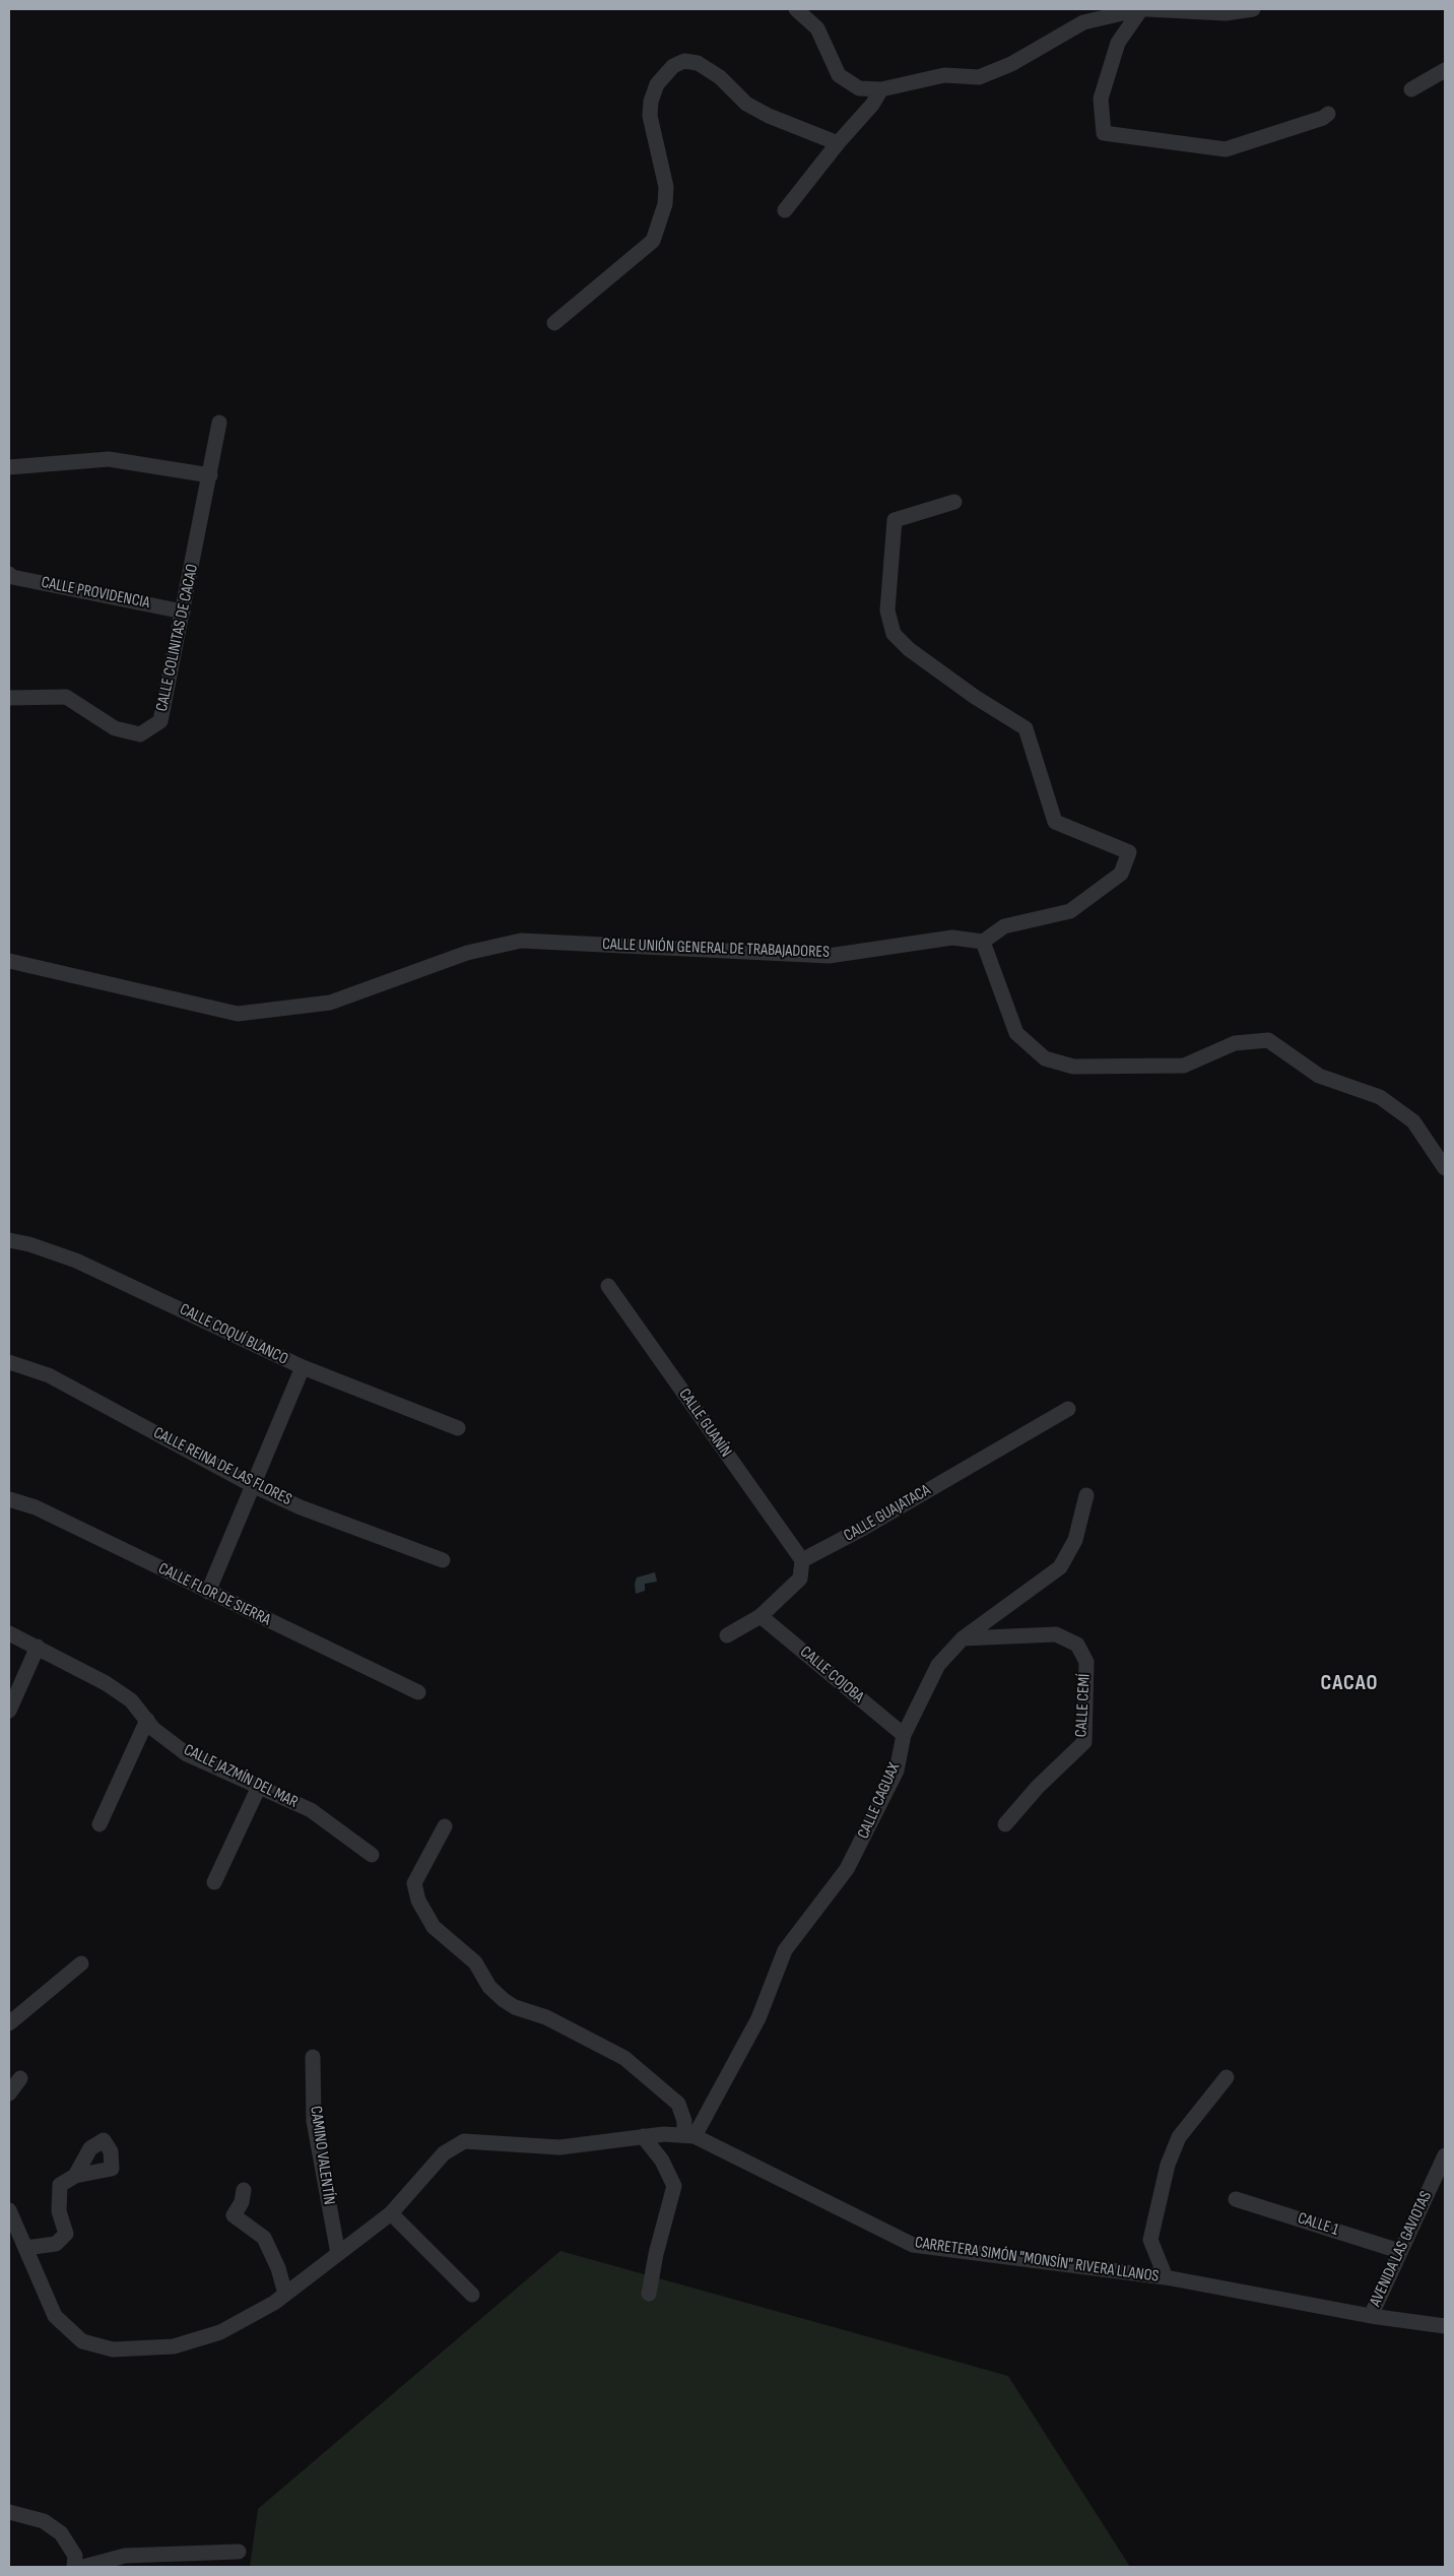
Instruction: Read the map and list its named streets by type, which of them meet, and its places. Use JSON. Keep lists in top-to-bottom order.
{
  "streets": {
    "street": [
      "CALLE PROVIDENCIA",
      "CALLE COLINITAS DE CACAO",
      "CALLE UNIÓN GENERAL DE TRABAJADORES",
      "CALLE COQUÍ BLANCO",
      "CALLE GUANÍN",
      "CALLE REINA DE LAS FLORES",
      "CALLE GUAJATACA",
      "CALLE FLOR DE SIERRA",
      "CALLE COJOBA",
      "CALLE CEMÍ",
      "CALLE JAZMÍN DEL MAR",
      "CALLE CAGUAX",
      "CAMINO VALENTÍN",
      "CALLE 1",
      "AVENIDA LAS GAVIOTAS",
      "CARRETERA SIMÓN \"MONSÍN\" RIVERA LLANOS"
    ]
  },
  "crossings": [
    ["CALLE PROVIDENCIA", "CALLE COLINITAS DE CACAO"],
    ["CALLE GUANÍN", "CALLE GUAJATACA"],
    ["CALLE COJOBA", "CALLE CAGUAX"],
    ["CALLE CEMÍ", "CALLE CAGUAX"],
    ["CALLE CAGUAX", "CARRETERA SIMÓN \"MONSÍN\" RIVERA LLANOS"],
    ["CAMINO VALENTÍN", "CARRETERA SIMÓN \"MONSÍN\" RIVERA LLANOS"],
    ["CALLE 1", "AVENIDA LAS GAVIOTAS"],
    ["AVENIDA LAS GAVIOTAS", "CARRETERA SIMÓN \"MONSÍN\" RIVERA LLANOS"]
  ],
  "districts": ["CACAO"]
}
